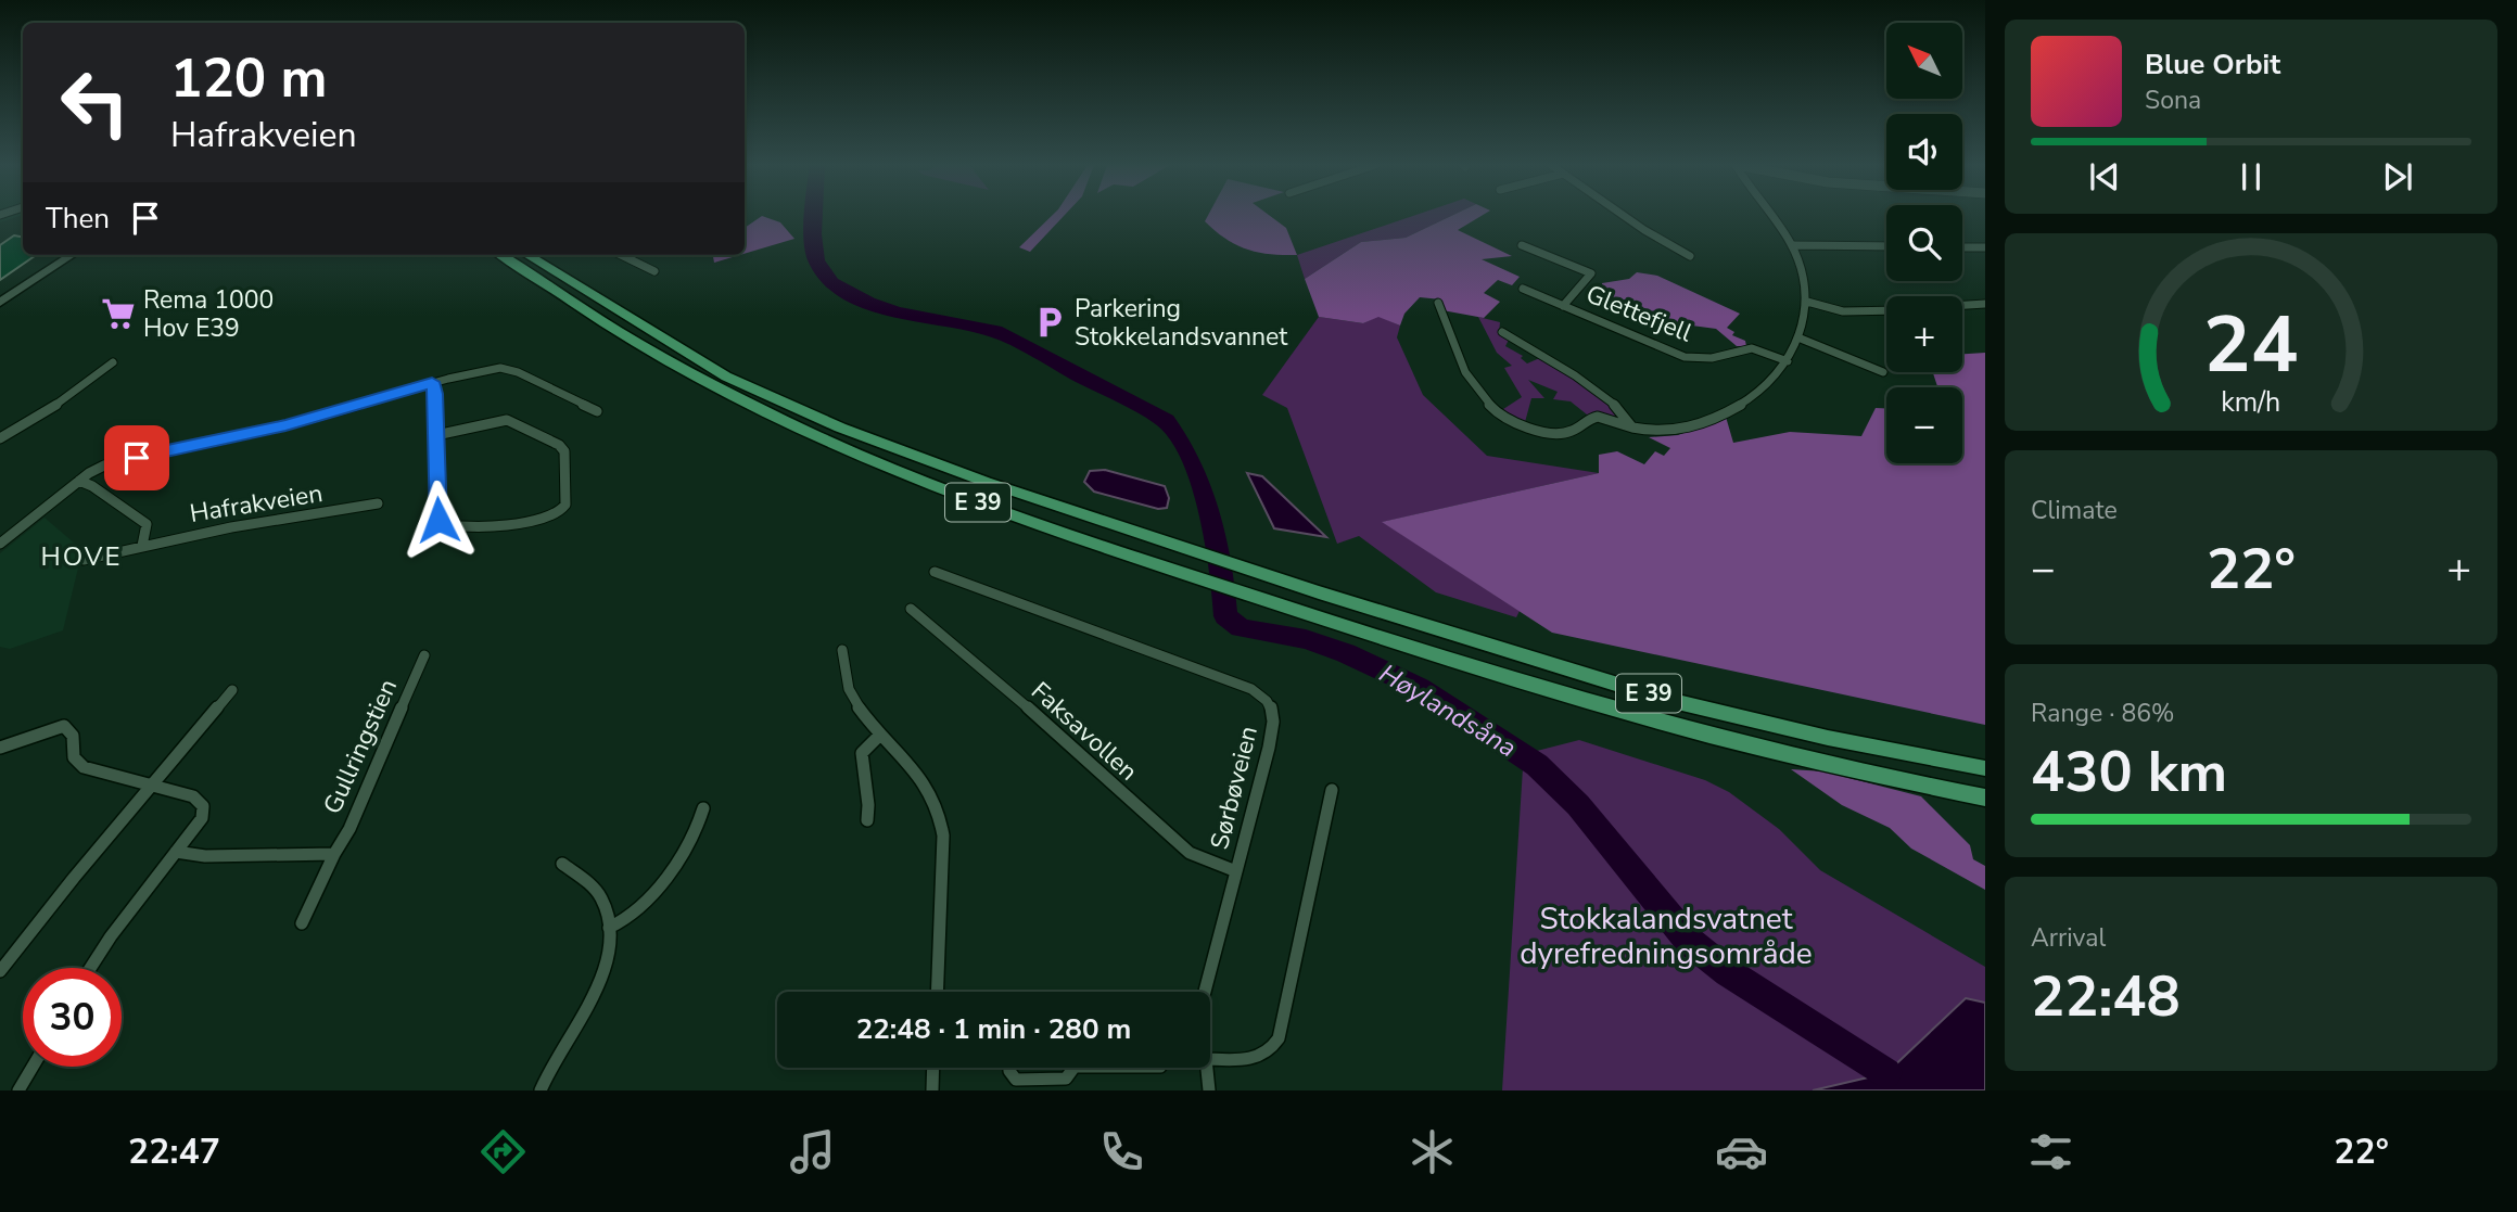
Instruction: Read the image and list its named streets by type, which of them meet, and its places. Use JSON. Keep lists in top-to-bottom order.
{
  "streets": {
    "highway": ["E 39"],
    "street": [
      "Glettefjell",
      "Hafrakveien",
      "Faksavollen",
      "Gullringstien",
      "Sørbøveien"
    ]
  },
  "crossings": [
    ["Faksavollen", "Sørbøveien"]
  ],
  "districts": ["HOVE"],
  "water": ["Høylandsåna"],
  "parks": ["Stokkalandsvatnet dyrefredningsområde"],
  "places": {
    "supermarket": ["Rema 1000 Hov E39"],
    "parking": ["Parkering Stokkelandsvannet"]
  },
  "north": "top left",
  "page": {
    "map_buttons": ["+", "−"],
    "turn": ["120 m", "Hafrakveien"],
    "song": ["Blue Orbit", "Sona"],
    "then": "Then",
    "tile": [
      "Climate",
      ["Range · 86%", "430 km"],
      ["Arrival", "22:48"]
    ],
    "heat": ["−", "22°", "+"],
    "limit": "30",
    "trip": "22:48 · 1 min · 280 m",
    "tabs": ["22:47", "22°"],
    "gauge": ["24", "km/h"]
  }
}
